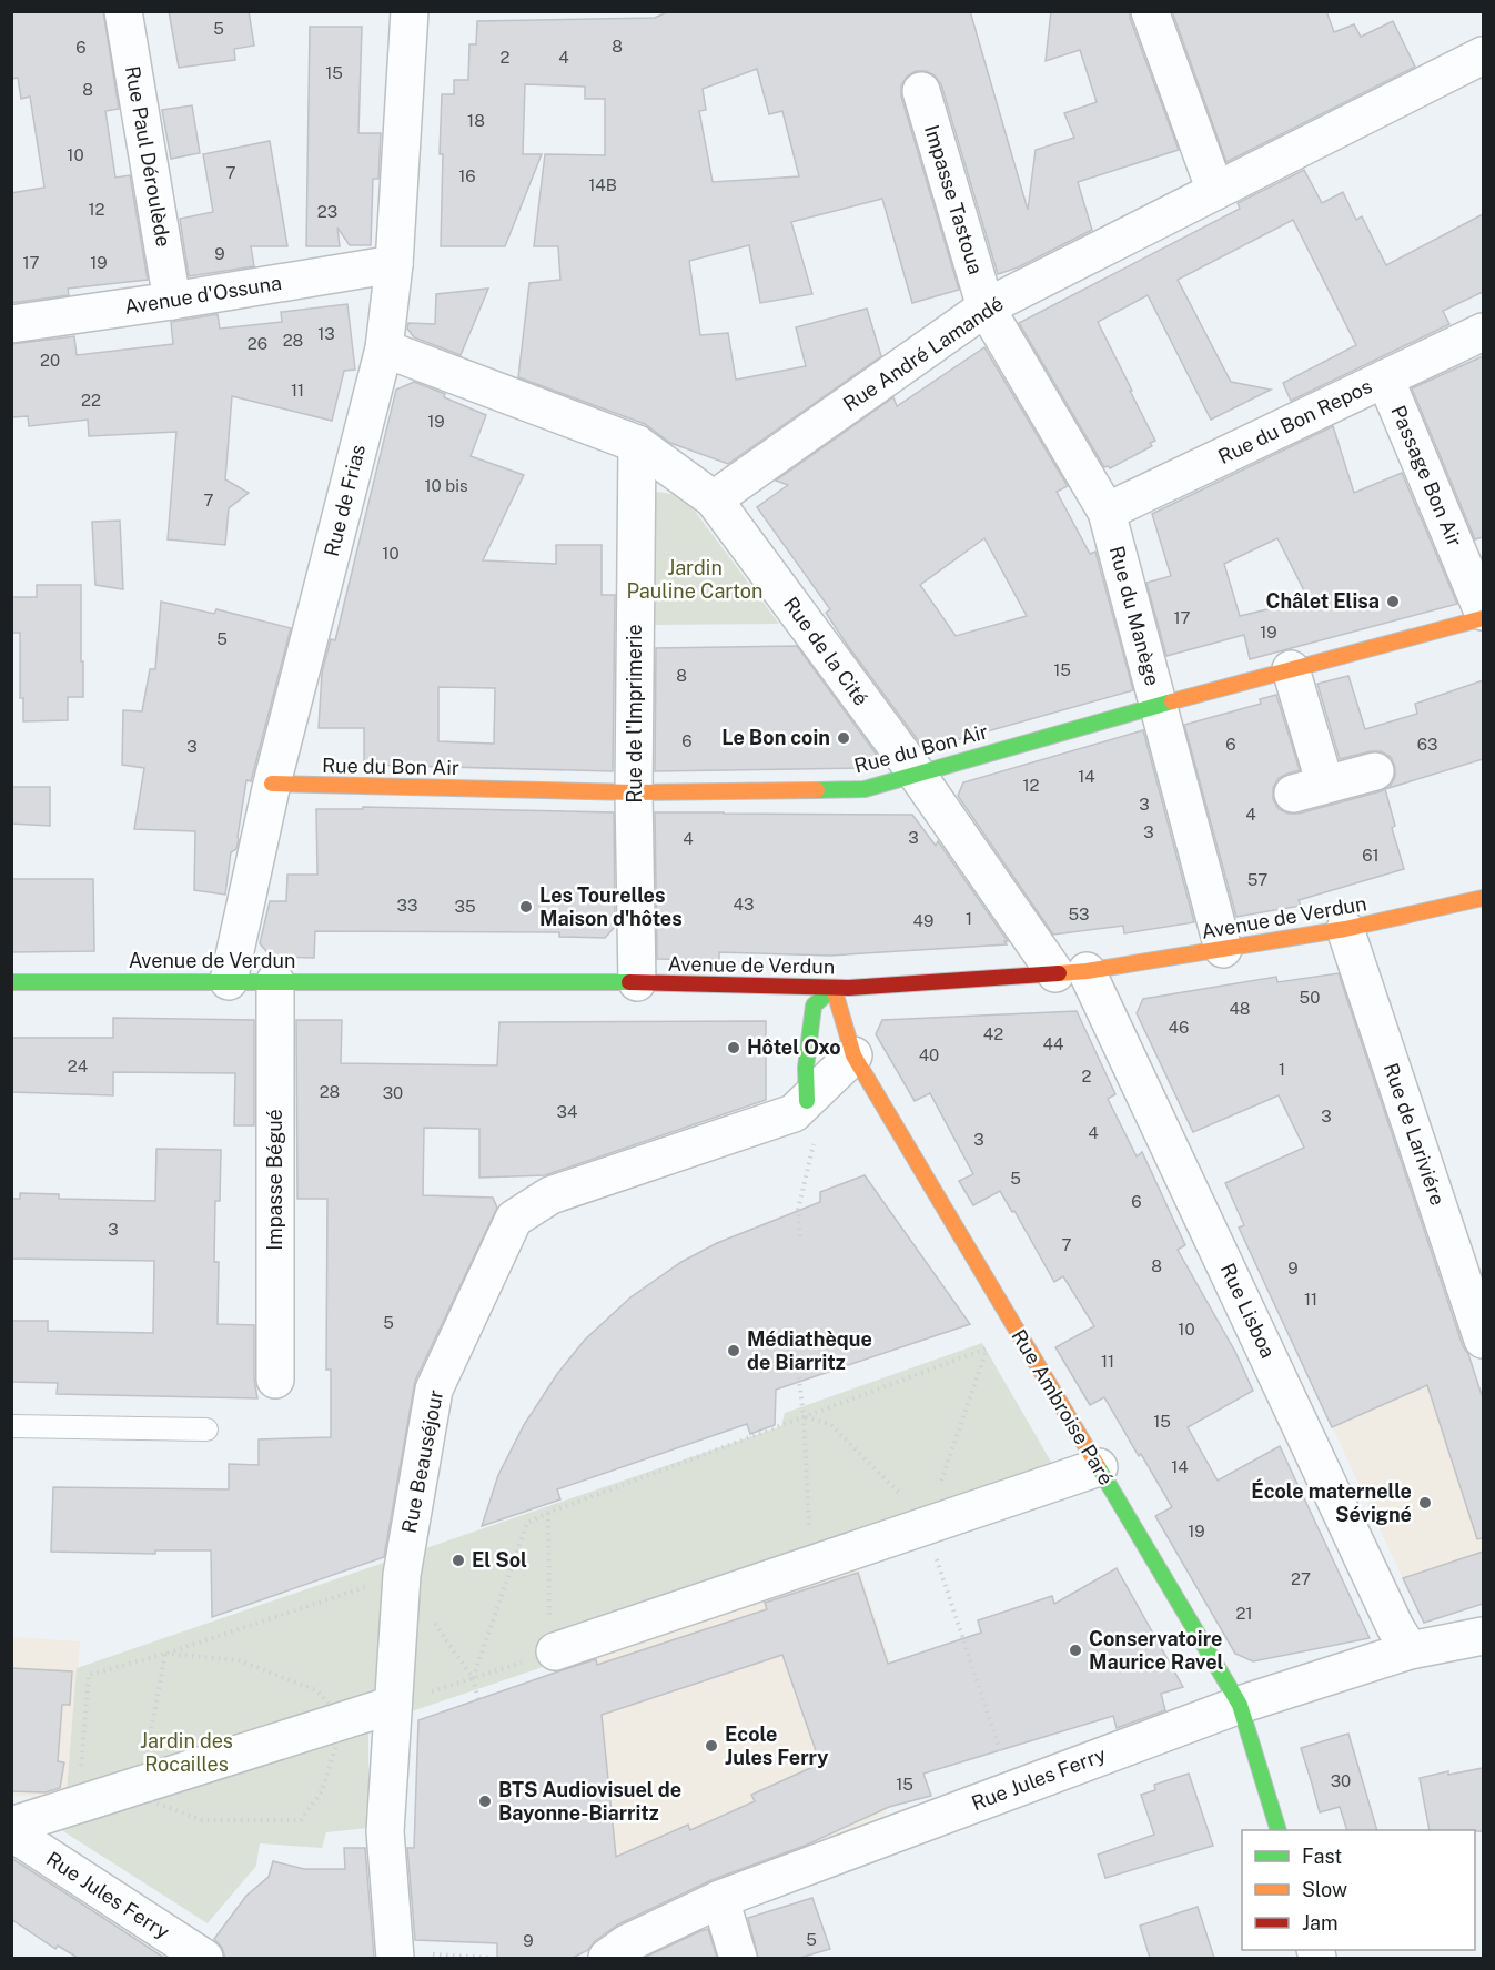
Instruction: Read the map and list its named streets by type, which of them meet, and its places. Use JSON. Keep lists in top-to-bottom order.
{
  "streets": {
    "street": [
      "Rue Paul Déroulède",
      "Impasse Tastoua",
      "Avenue d'Ossuna",
      "Rue André Lamandé",
      "Rue du Bon Repos",
      "Passage Bon Air",
      "Rue de Frias",
      "Rue du Manège",
      "Rue de la Cité",
      "Rue de l'Imprimerie",
      "Rue du Bon Air",
      "Avenue de Verdun",
      "Rue de Lariviére",
      "Impasse Bégué",
      "Rue Lisboa",
      "Rue Ambroise Paré",
      "Rue Beauséjour",
      "Rue Jules Ferry"
    ]
  },
  "crossings": [
    ["Rue Paul Déroulède", "Avenue d'Ossuna"],
    ["Impasse Tastoua", "Rue André Lamandé"],
    ["Impasse Tastoua", "Rue du Manège"],
    ["Avenue d'Ossuna", "Rue de Frias"],
    ["Rue André Lamandé", "Rue du Manège"],
    ["Rue André Lamandé", "Rue de la Cité"],
    ["Rue du Bon Repos", "Passage Bon Air"],
    ["Rue du Bon Repos", "Rue du Manège"],
    ["Rue de Frias", "Rue de la Cité"],
    ["Rue de Frias", "Rue du Bon Air"],
    ["Rue de Frias", "Avenue de Verdun"],
    ["Rue du Manège", "Rue du Bon Air"],
    ["Rue du Manège", "Avenue de Verdun"],
    ["Rue de la Cité", "Rue de l'Imprimerie"],
    ["Rue de la Cité", "Rue du Bon Air"],
    ["Rue de la Cité", "Avenue de Verdun"],
    ["Rue de la Cité", "Rue Lisboa"],
    ["Rue de l'Imprimerie", "Rue du Bon Air"],
    ["Rue de l'Imprimerie", "Avenue de Verdun"],
    ["Avenue de Verdun", "Rue de Lariviére"],
    ["Avenue de Verdun", "Impasse Bégué"],
    ["Avenue de Verdun", "Rue Lisboa"],
    ["Avenue de Verdun", "Rue Ambroise Paré"],
    ["Rue Lisboa", "Rue Jules Ferry"],
    ["Rue Ambroise Paré", "Rue Beauséjour"],
    ["Rue Ambroise Paré", "Rue Jules Ferry"]
  ],
  "parks": ["Jardin Pauline Carton", "Jardin des Rocailles"],
  "places": [
    "Châlet Elisa",
    "Le Bon coin",
    "Les Tourelles Maison d'hôtes",
    "Hôtel Oxo",
    "Médiathèque de Biarritz",
    "École maternelle Sévigné",
    "El Sol",
    "Conservatoire Maurice Ravel",
    "Ecole Jules Ferry",
    "BTS Audiovisuel de Bayonne-Biarritz"
  ],
  "house_numbers": [
    "5",
    "8",
    "6",
    "2",
    "4",
    "15",
    "8",
    "18",
    "10",
    "7",
    "16",
    "14B",
    "12",
    "23",
    "9",
    "17",
    "19",
    "13",
    "28",
    "26",
    "20",
    "11",
    "22",
    "19",
    "10 bis",
    "7",
    "10",
    "17",
    "19",
    "5",
    "15",
    "8",
    "6",
    "6",
    "63",
    "3",
    "14",
    "12",
    "3",
    "4",
    "3",
    "3",
    "4",
    "61",
    "57",
    "43",
    "33",
    "35",
    "53",
    "1",
    "49",
    "50",
    "48",
    "46",
    "42",
    "44",
    "40",
    "24",
    "1",
    "2",
    "28",
    "30",
    "34",
    "3",
    "4",
    "3",
    "5",
    "6",
    "3",
    "7",
    "8",
    "9",
    "11",
    "5",
    "10",
    "11",
    "15",
    "14",
    "19",
    "27",
    "21",
    "30",
    "15",
    "5",
    "9"
  ],
  "legend": ["Fast", "Slow", "Jam"]
}
